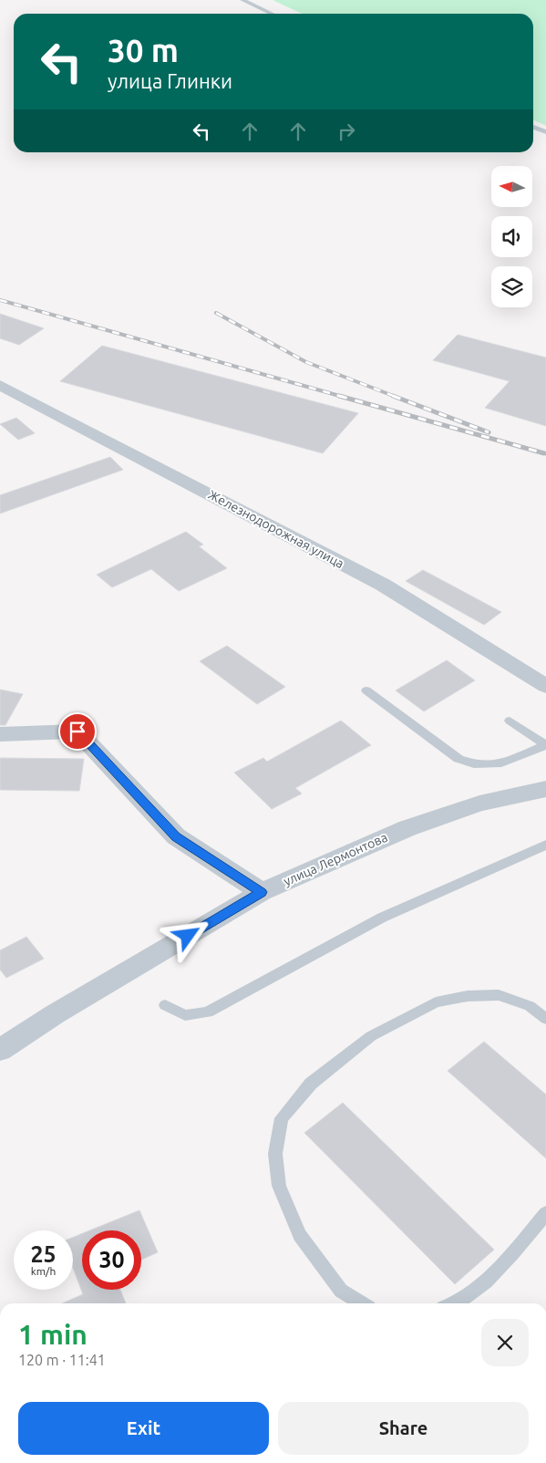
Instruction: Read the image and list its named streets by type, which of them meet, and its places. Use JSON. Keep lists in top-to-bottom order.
{
  "streets": {
    "street": ["Железнодорожная улица", "улица Лермонтова"]
  },
  "north": "left",
  "page": {
    "turn": ["30 m", "улица Глинки"],
    "speed": "25 km/h",
    "limit": "30",
    "heading": ["1 min", "120 m · 11:41"],
    "buttons": ["Exit", "Share"]
  }
}
